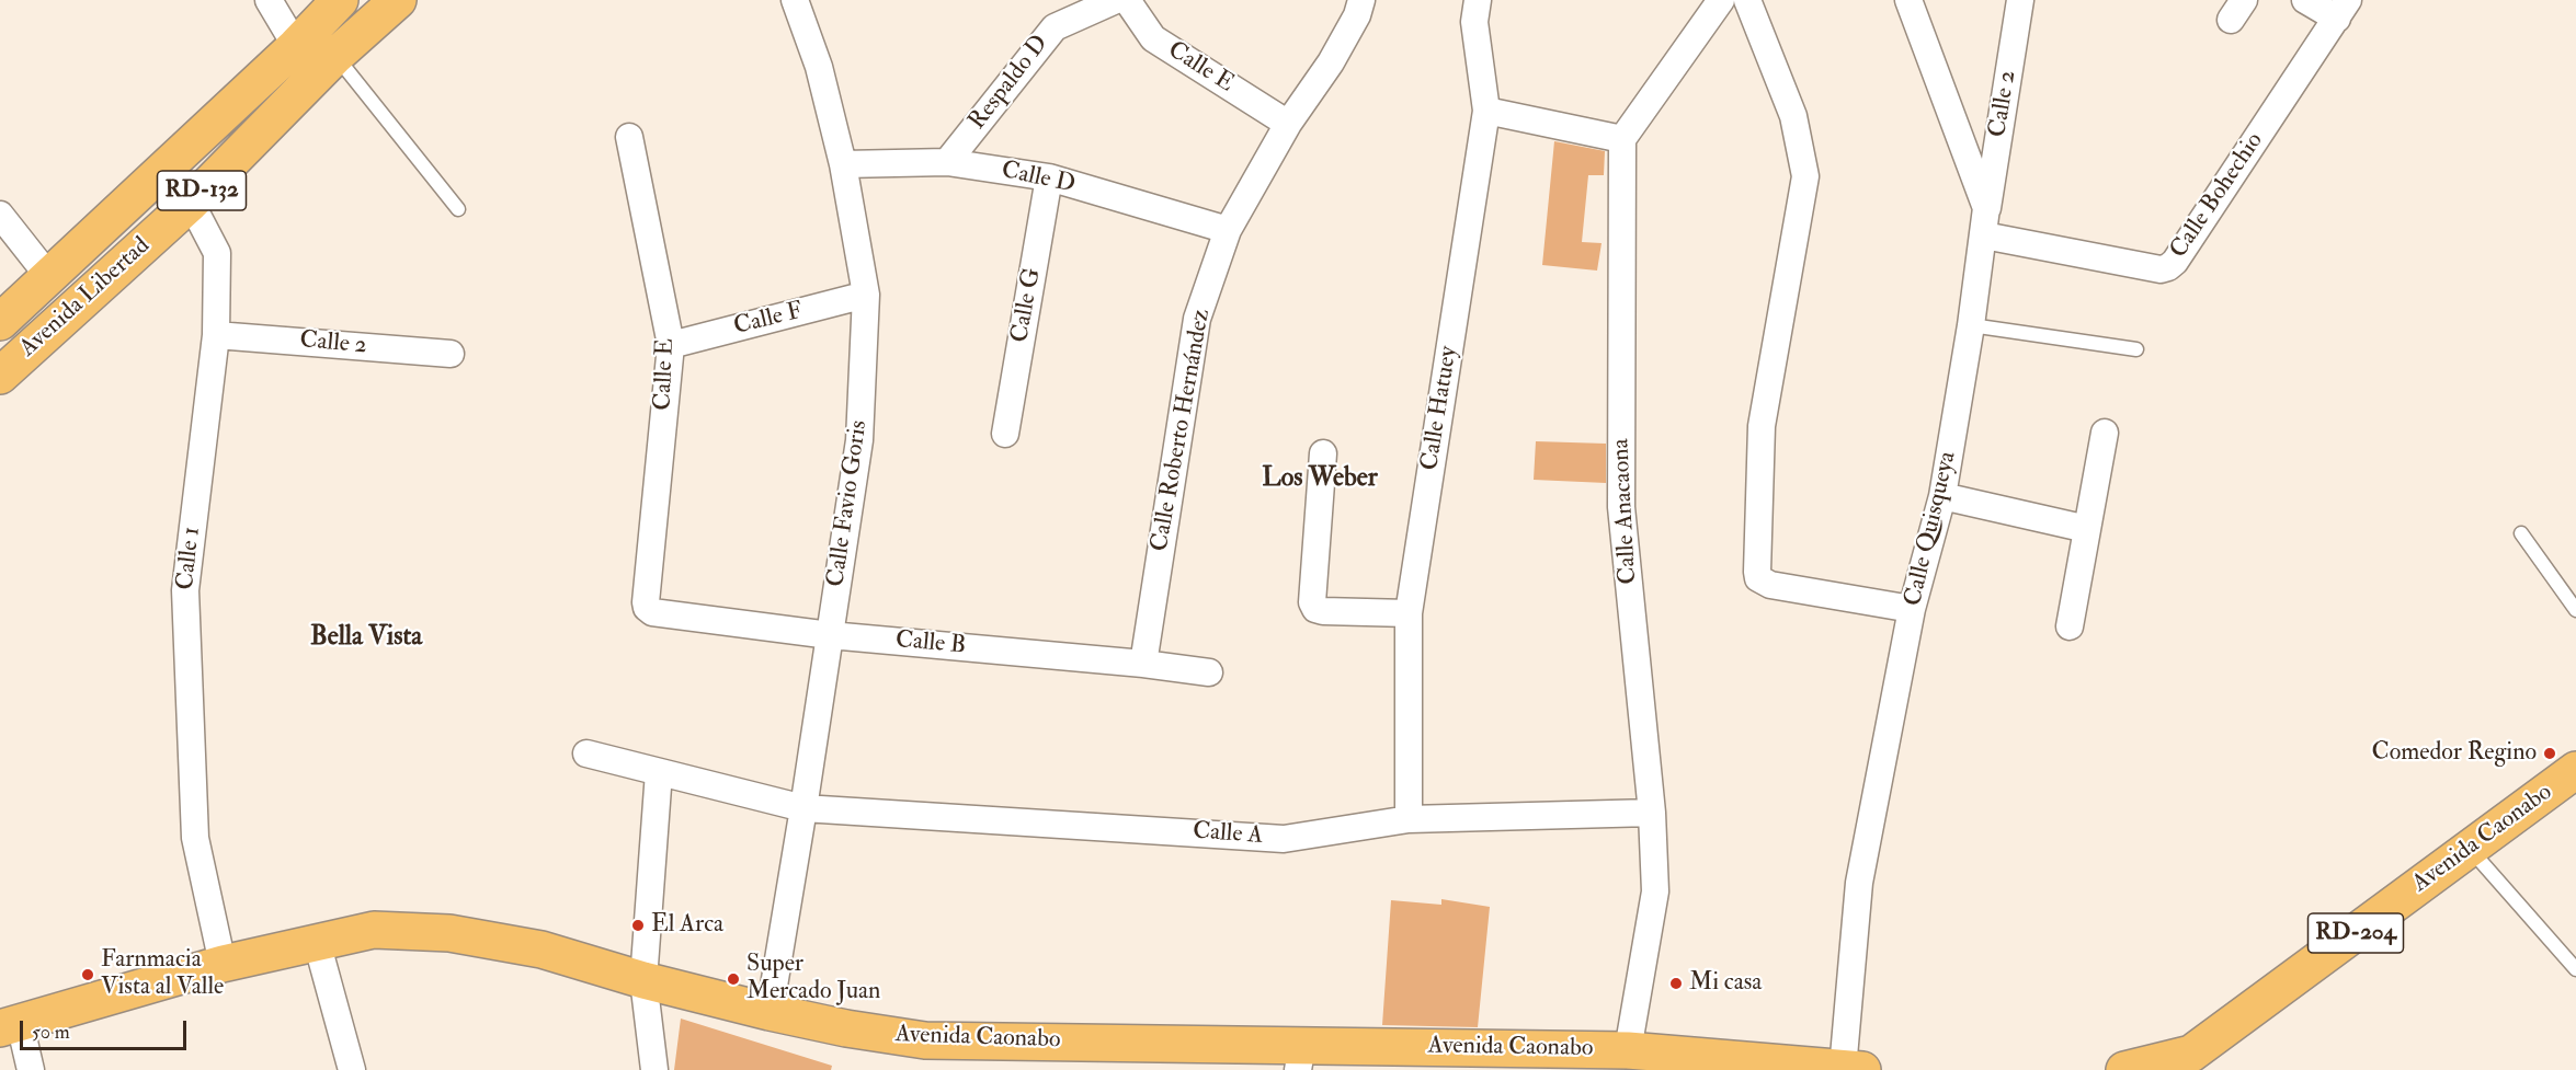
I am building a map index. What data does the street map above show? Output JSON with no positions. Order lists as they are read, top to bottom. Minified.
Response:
{"streets":{"main road":["RD-132","Avenida Libertad","Avenida Caonabo","RD-204"],"street":["Calle E","Respaldo D","Calle 2","Calle D","Calle Bohechio","Calle G","Calle F","Calle Hatuey","Calle Roberto Hernández","Calle Favio Goris","Calle Anacaona","Calle Quisqueya","Calle 1","Calle B","Calle A"]},"crossings":[["Calle E","Calle F"],["Calle E","Calle Roberto Hernández"],["Calle E","Calle B"],["Respaldo D","Calle D"],["Calle 2","Calle Quisqueya"],["Calle 2","Calle 1"],["Calle D","Calle G"],["Calle D","Calle Roberto Hernández"],["Calle D","Calle Favio Goris"],["Calle Bohechio","Calle Quisqueya"],["Avenida Libertad","Calle 1"],["Calle F","Calle Favio Goris"],["Calle Hatuey","Calle A"],["Calle Roberto Hernández","Calle B"],["Calle Favio Goris","Calle B"],["Calle Favio Goris","Calle A"],["Calle Favio Goris","Avenida Caonabo"],["Calle Anacaona","Calle A"],["Calle Anacaona","Avenida Caonabo"],["Calle Quisqueya","Avenida Caonabo"],["Calle 1","Avenida Caonabo"]],"districts":["Los Weber","Bella Vista"],"places":["Comedor Regino","El Arca","Farnmacia Vista al Valle","Super Mercado Juan","Mi casa"],"scale_bar":"50 m"}
